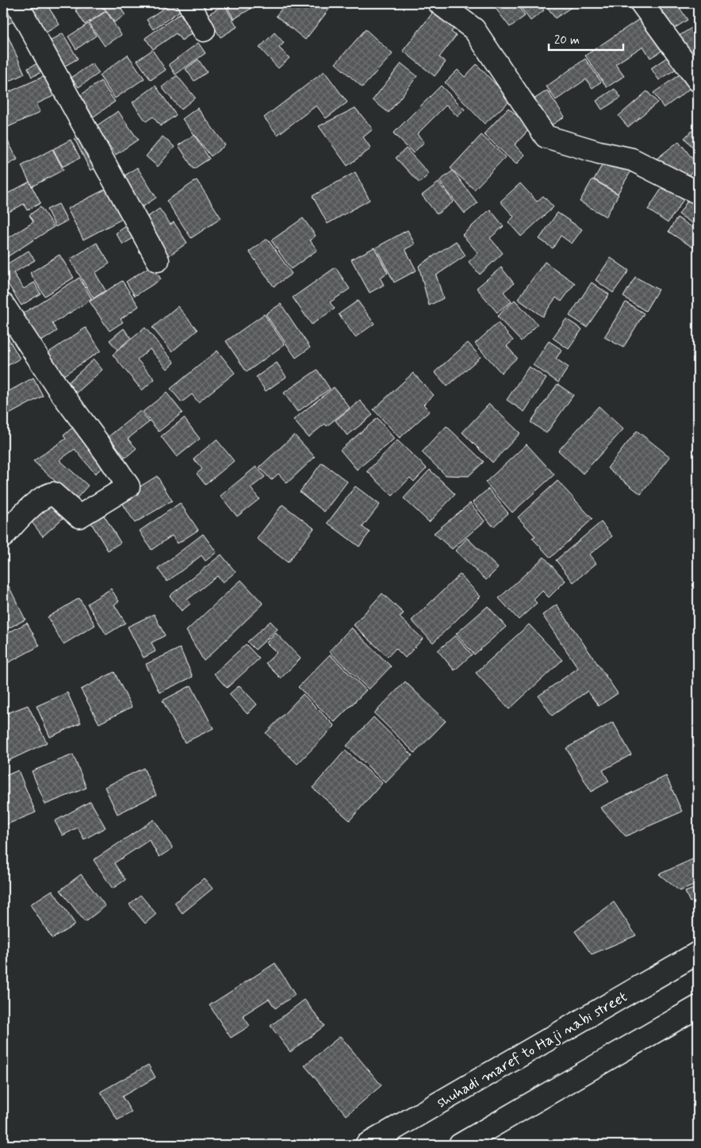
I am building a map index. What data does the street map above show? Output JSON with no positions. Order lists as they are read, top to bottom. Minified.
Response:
{"streets":{"street":["shuhadi maref to Haji nabi street"]},"scale_bar":"20 m"}
